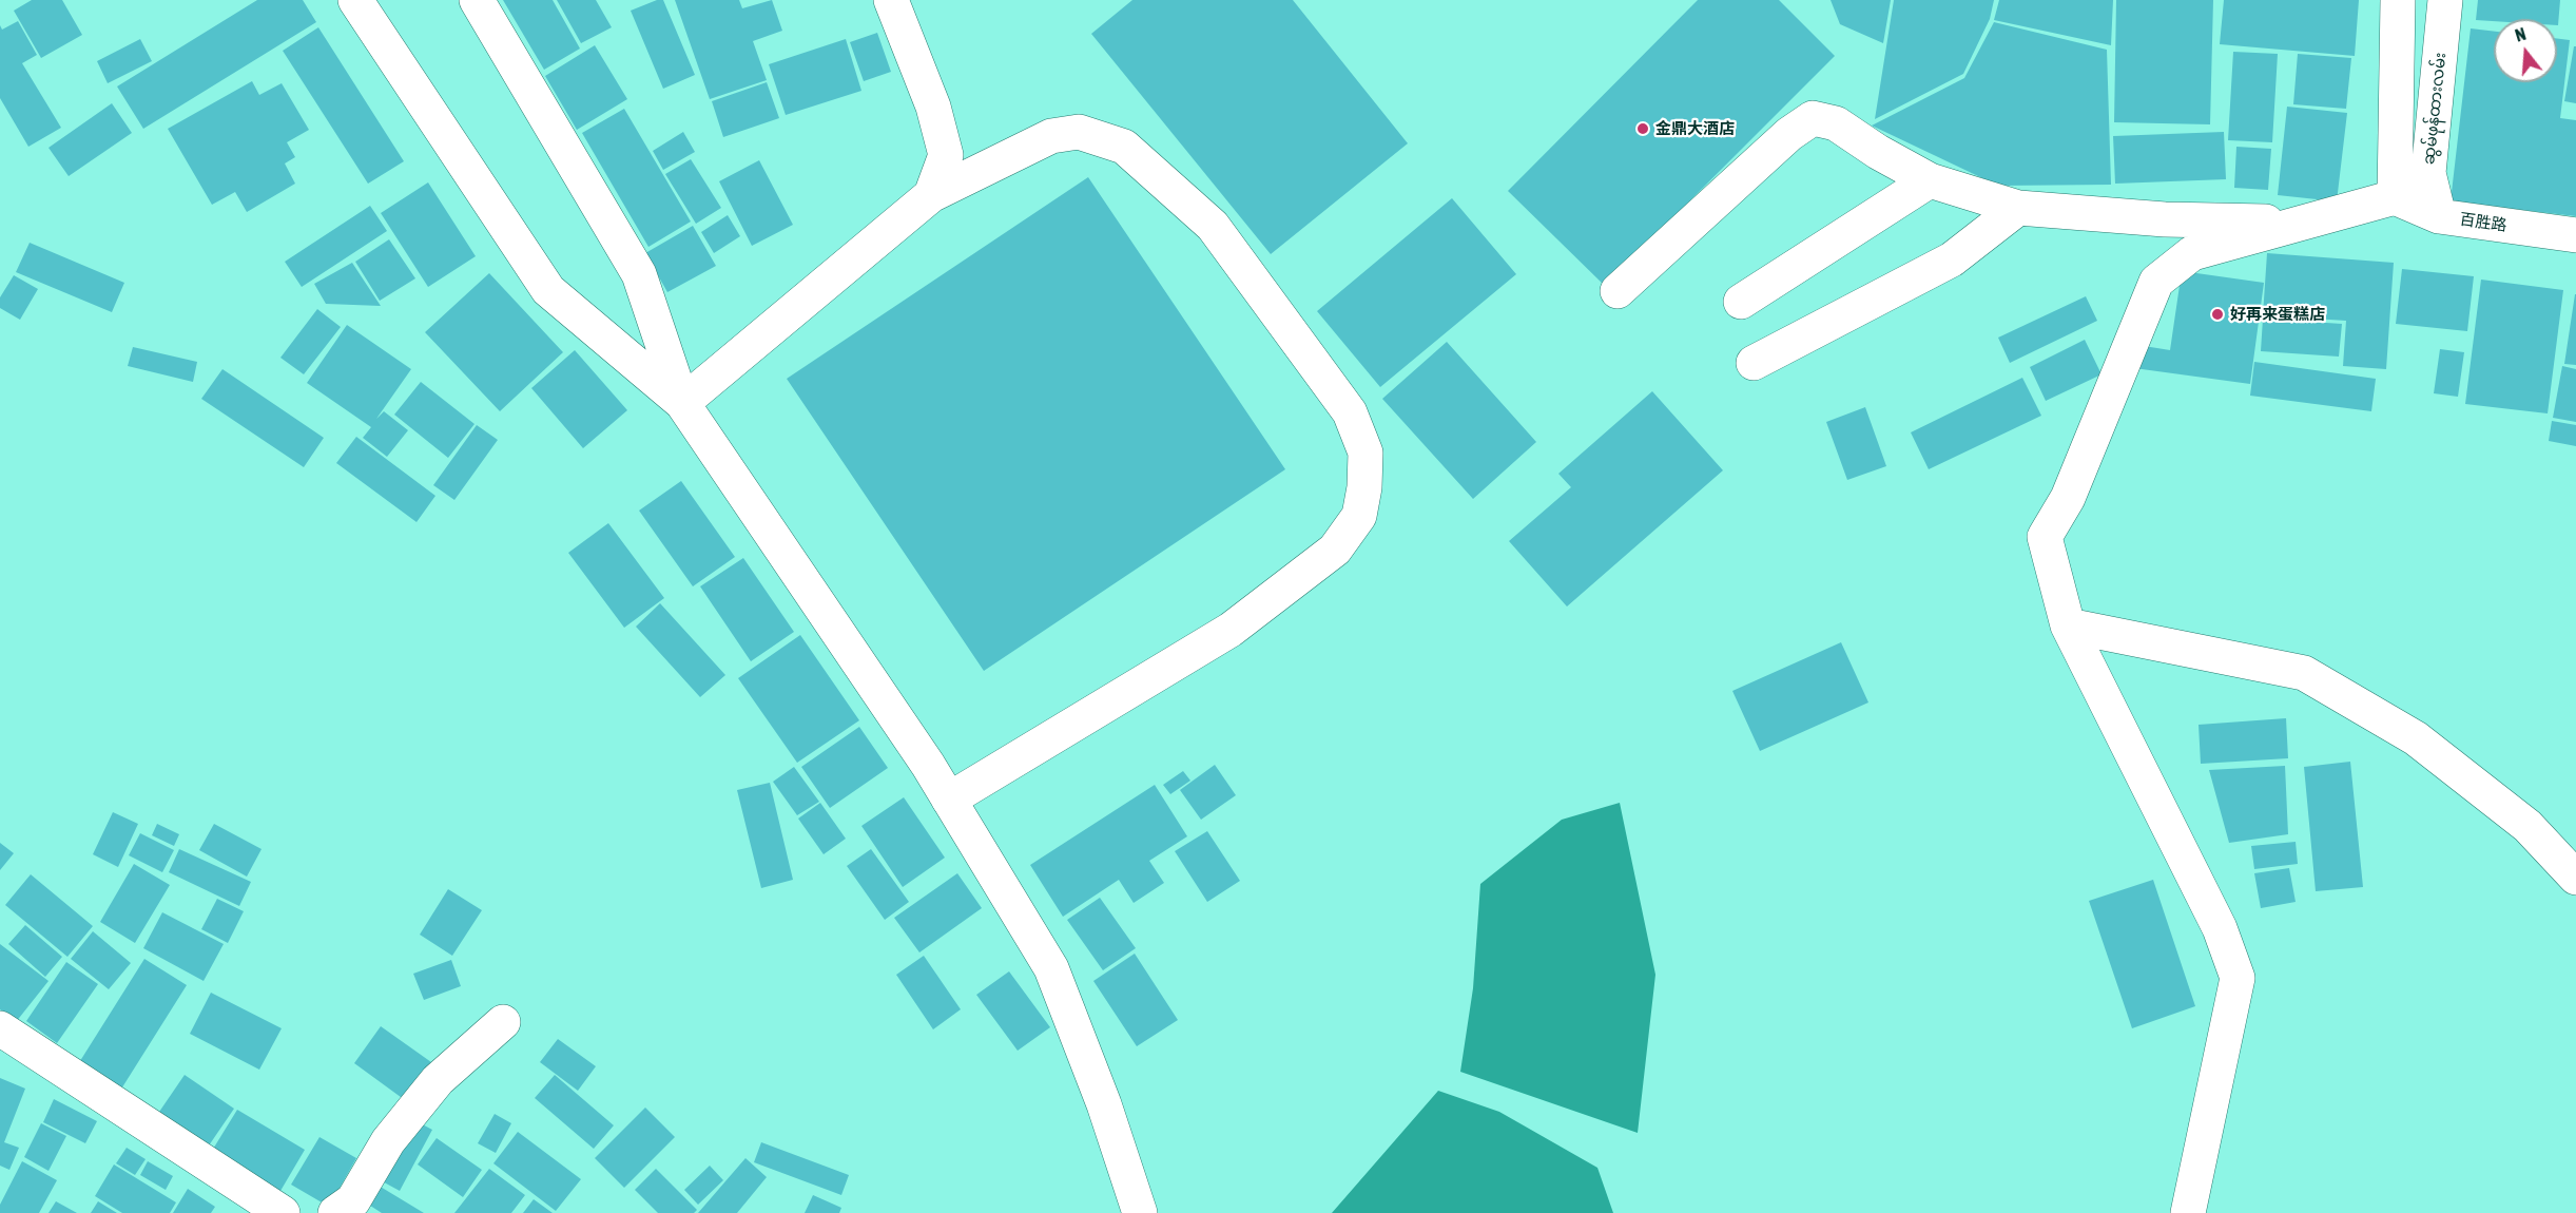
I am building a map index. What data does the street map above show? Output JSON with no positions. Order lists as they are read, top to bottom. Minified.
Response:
{"streets":{"main road":["ဆွမ်ဖုန်ထားလမ်း","百胜路"]},"crossings":[["ဆွမ်ဖုန်ထားလမ်း","百胜路"]],"places":["金鼎大酒店","好再来蛋糕店"],"north":"top"}
